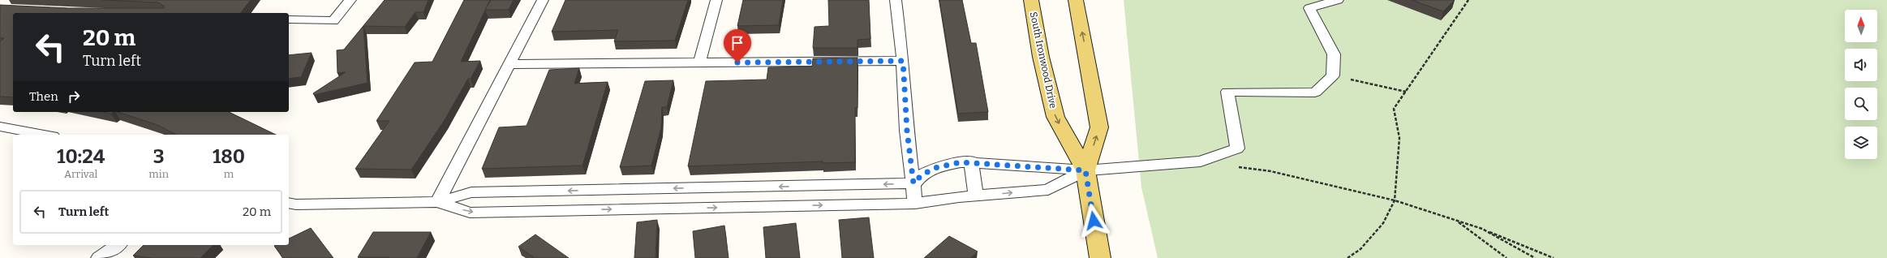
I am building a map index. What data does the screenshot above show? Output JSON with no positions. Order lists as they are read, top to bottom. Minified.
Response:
{"streets":{"main road":["South Ironwood Drive"]},"north":"top","page":{"turn":["20 m","Turn left"],"then":"Then","eta":["10:24","Arrival","3","min","180","m"],"list":[{"name":"Turn left","value":"20 m"}]}}
